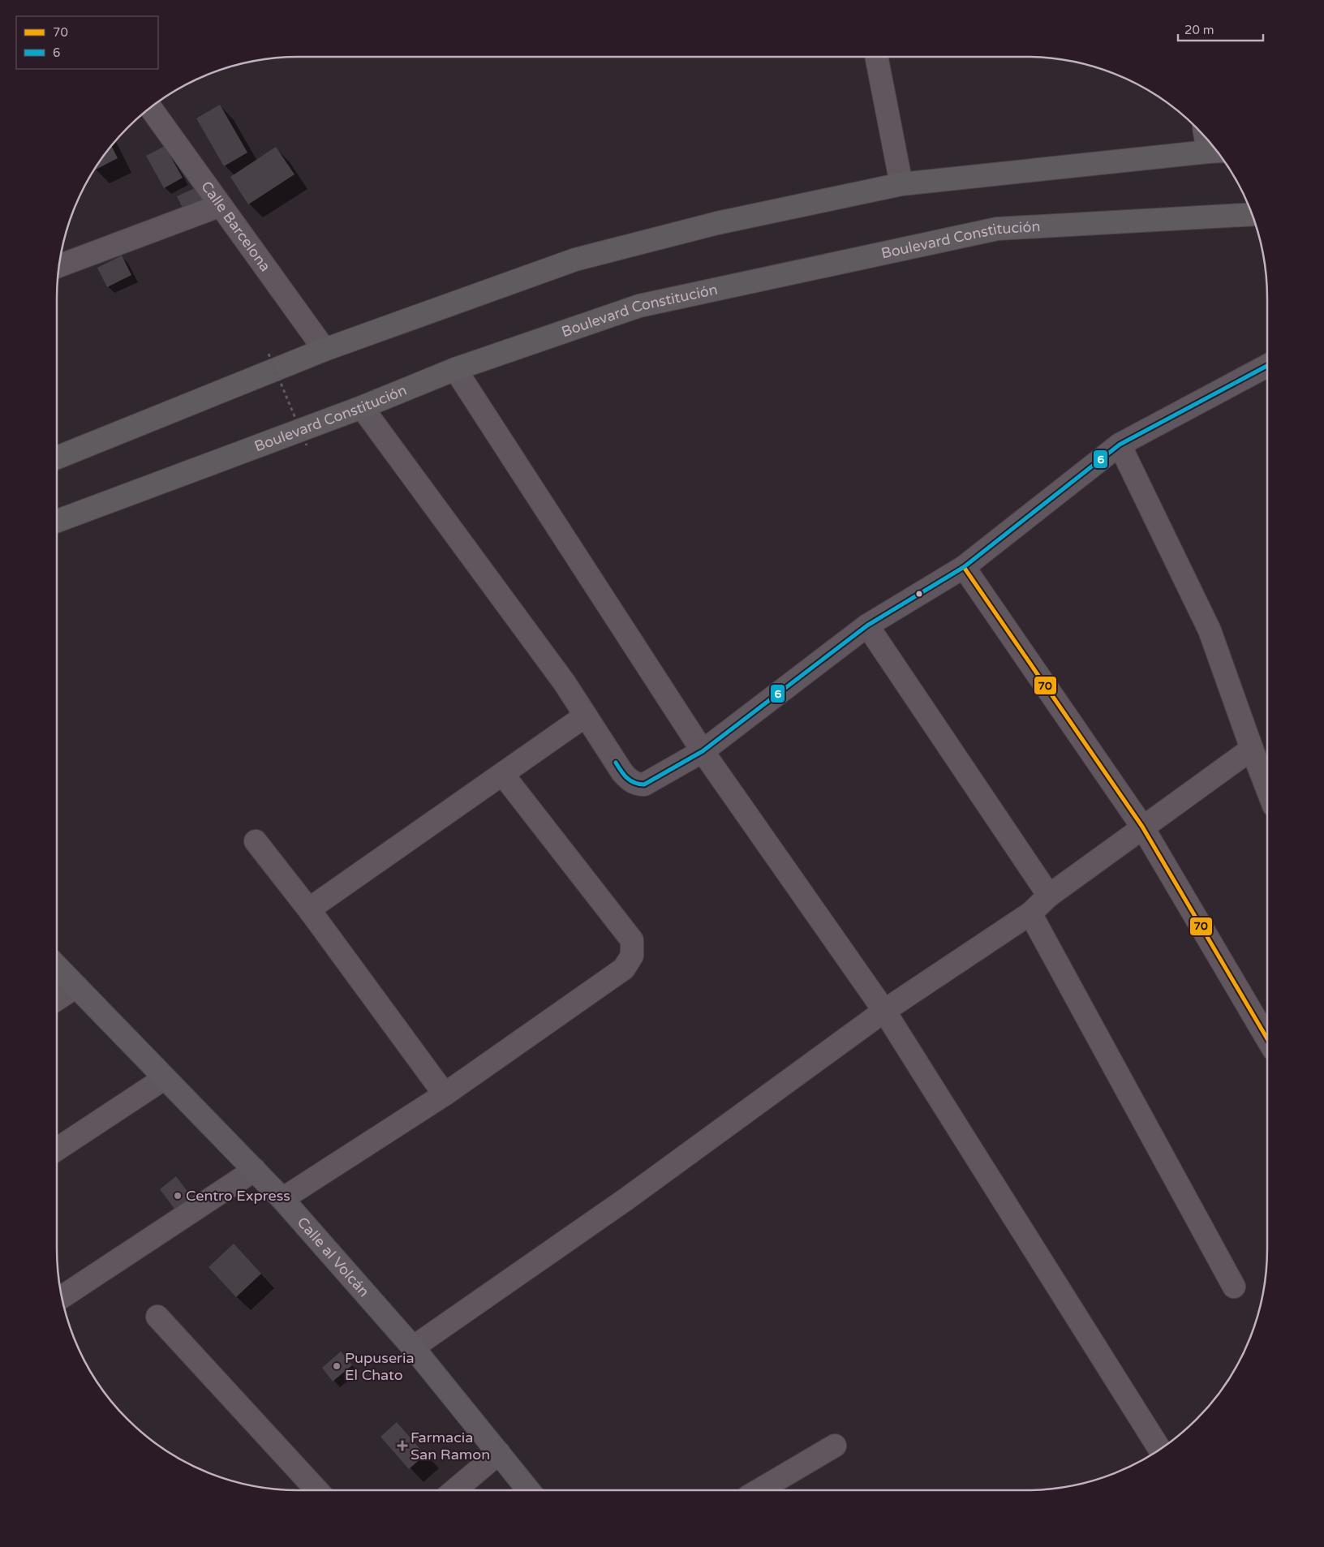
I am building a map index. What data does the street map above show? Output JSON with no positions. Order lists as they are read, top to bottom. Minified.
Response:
{"streets":{"highway":["Boulevard Constitución"],"main road":["Calle al Volcán"],"street":["Calle Barcelona"]},"places":{"other":["Centro Express","Pupuseria El Chato"],"health":["Farmacia San Ramon"]},"lines":["transit line 6","transit line 70"],"legend":["70","6"],"scale_bar":"20 m"}
